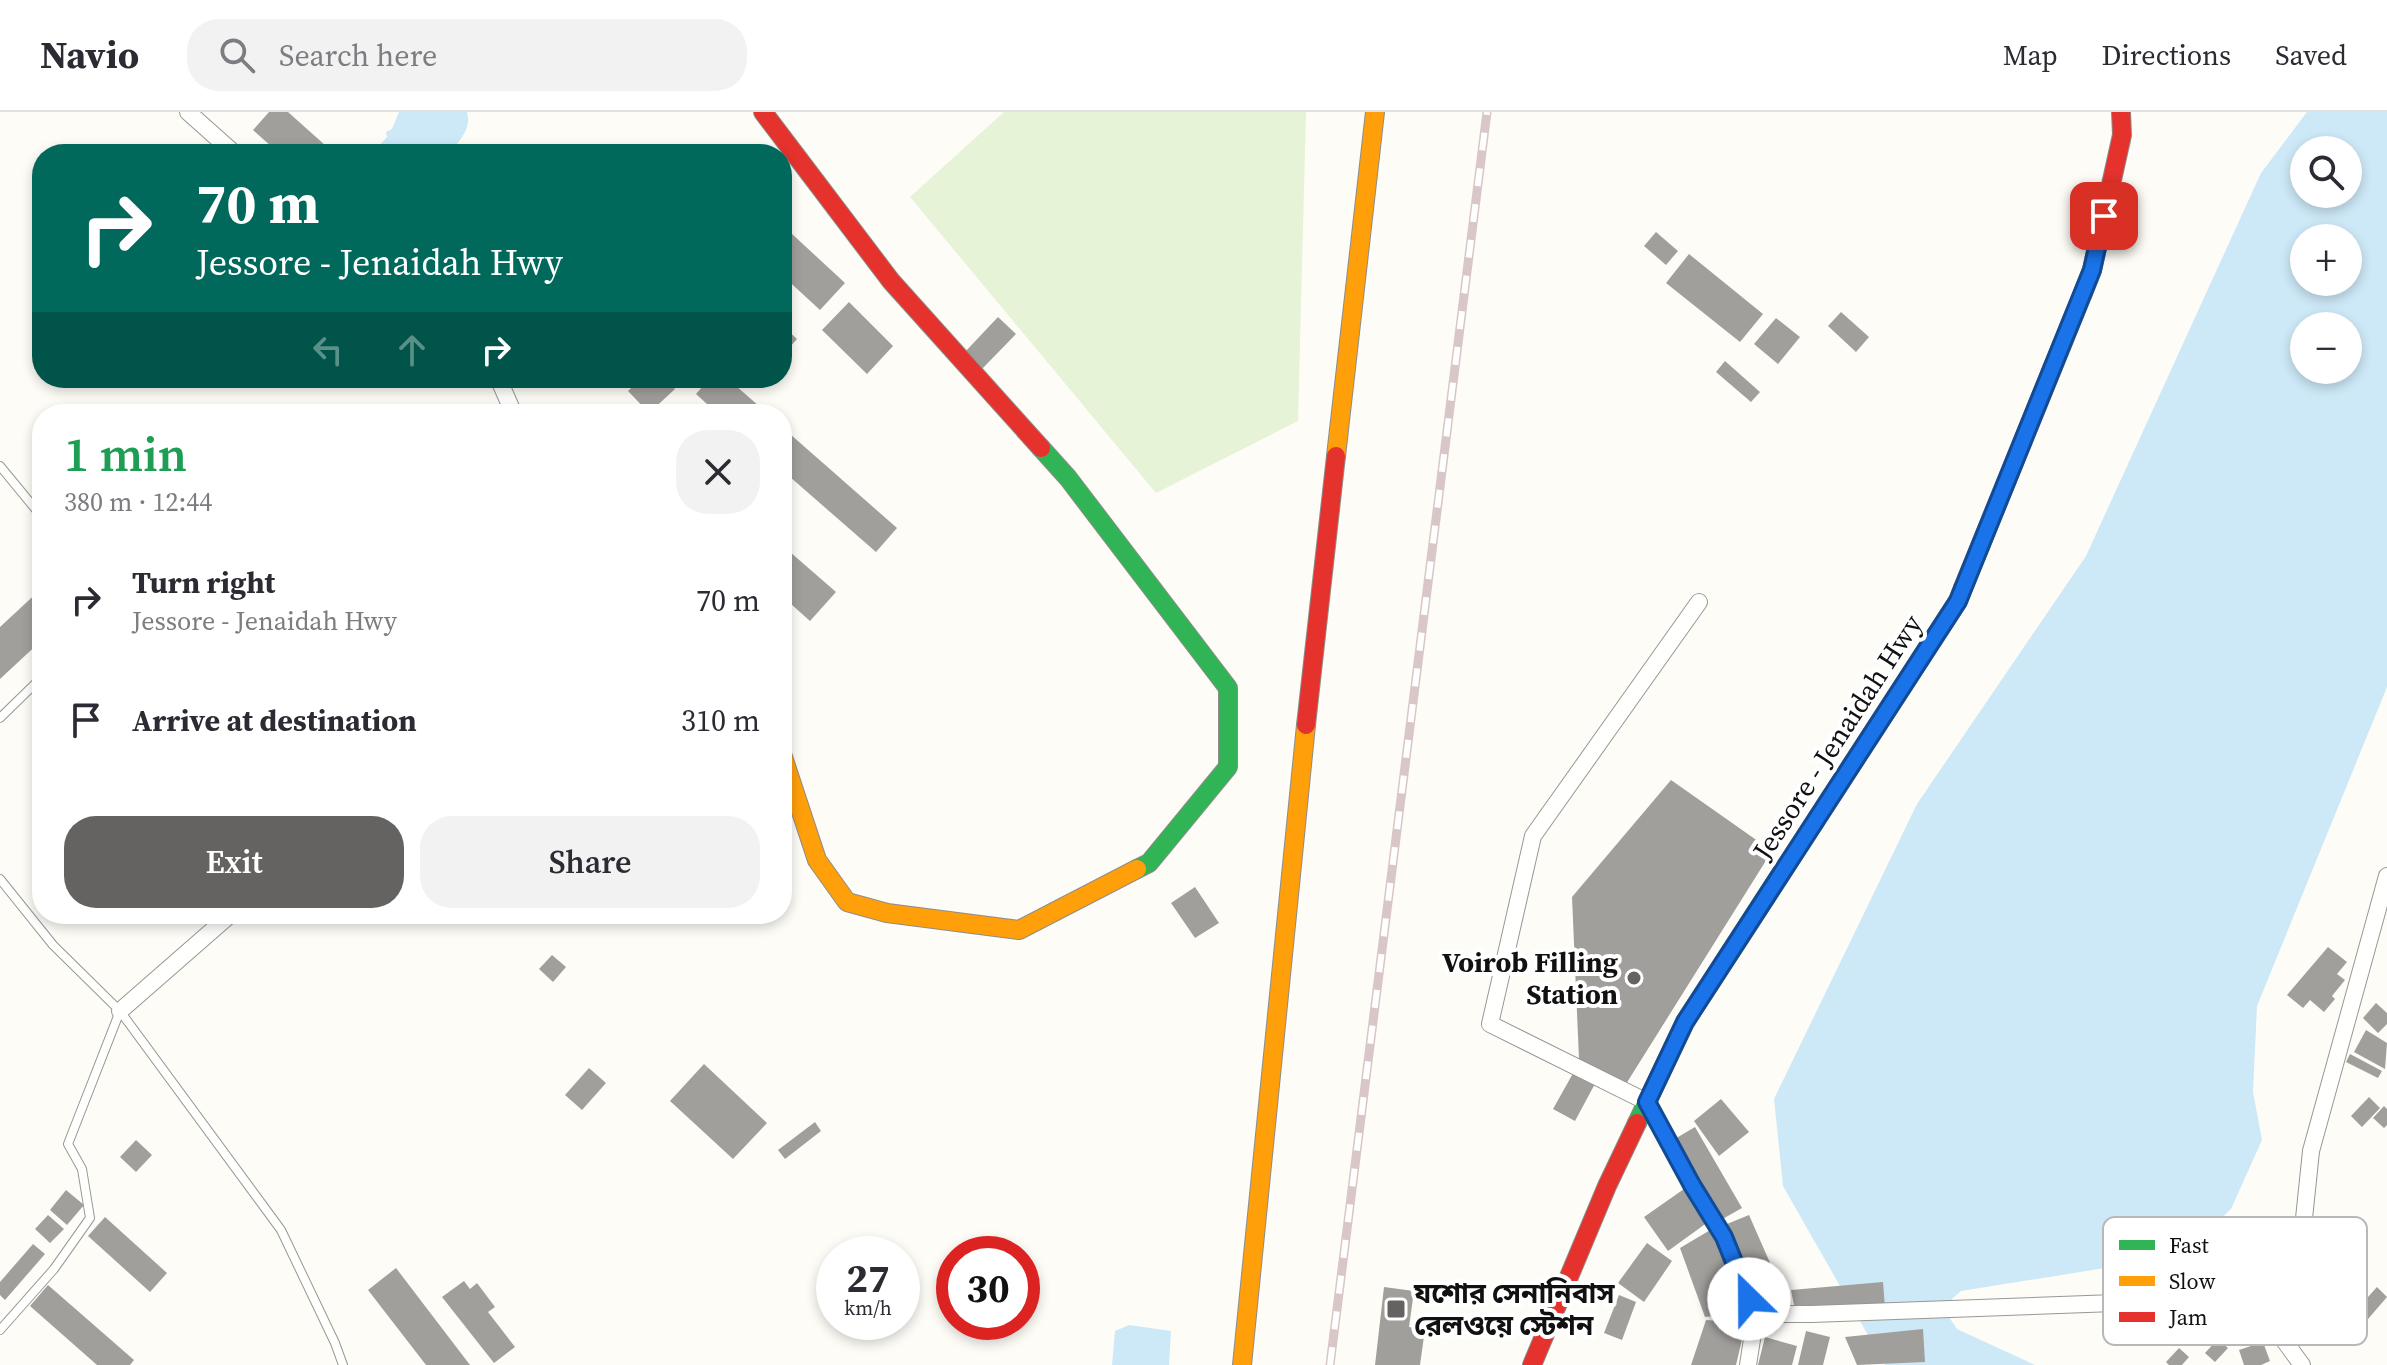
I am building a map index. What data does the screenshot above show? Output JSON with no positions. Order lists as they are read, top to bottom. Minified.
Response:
{"streets":{"main road":["Jessore - Jenaidah Hwy"]},"places":{"other":["Voirob Filling Station"],"transit":["যশোর সেনানিবাস রেলওয়ে স্টেশন"]},"legend":["Fast","Slow","Jam"],"page":{"header":"Navio","search":"Search here","nav":["Map","Directions","Saved"],"map_buttons":["+","−"],"turn":["70 m","Jessore - Jenaidah Hwy"],"heading":["1 min","380 m · 12:44"],"list":[{"name":"Turn right","note":"Jessore - Jenaidah Hwy","value":"70 m"},{"name":"Arrive at destination","value":"310 m"}],"buttons":["Exit","Share"],"speed":"27 km/h","limit":"30"}}
